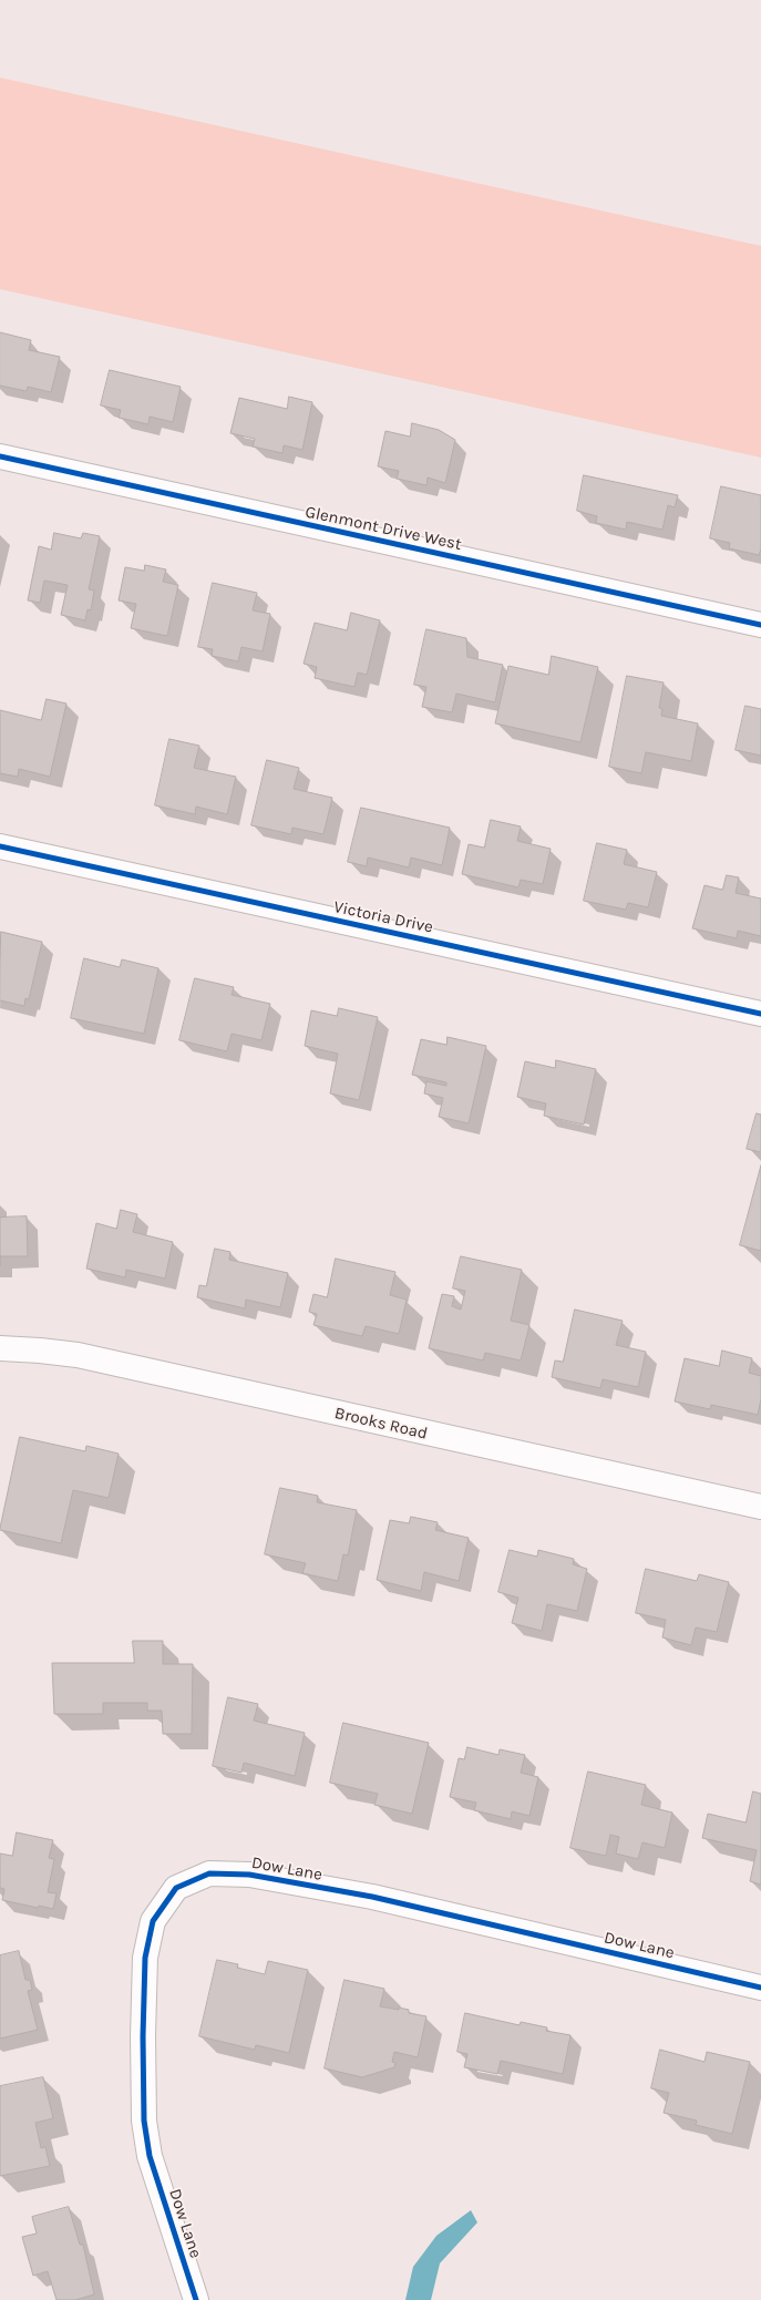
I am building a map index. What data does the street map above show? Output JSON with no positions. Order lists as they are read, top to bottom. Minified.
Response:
{"streets":{"street":["Glenmont Drive West","Victoria Drive","Brooks Road","Dow Lane"]}}
